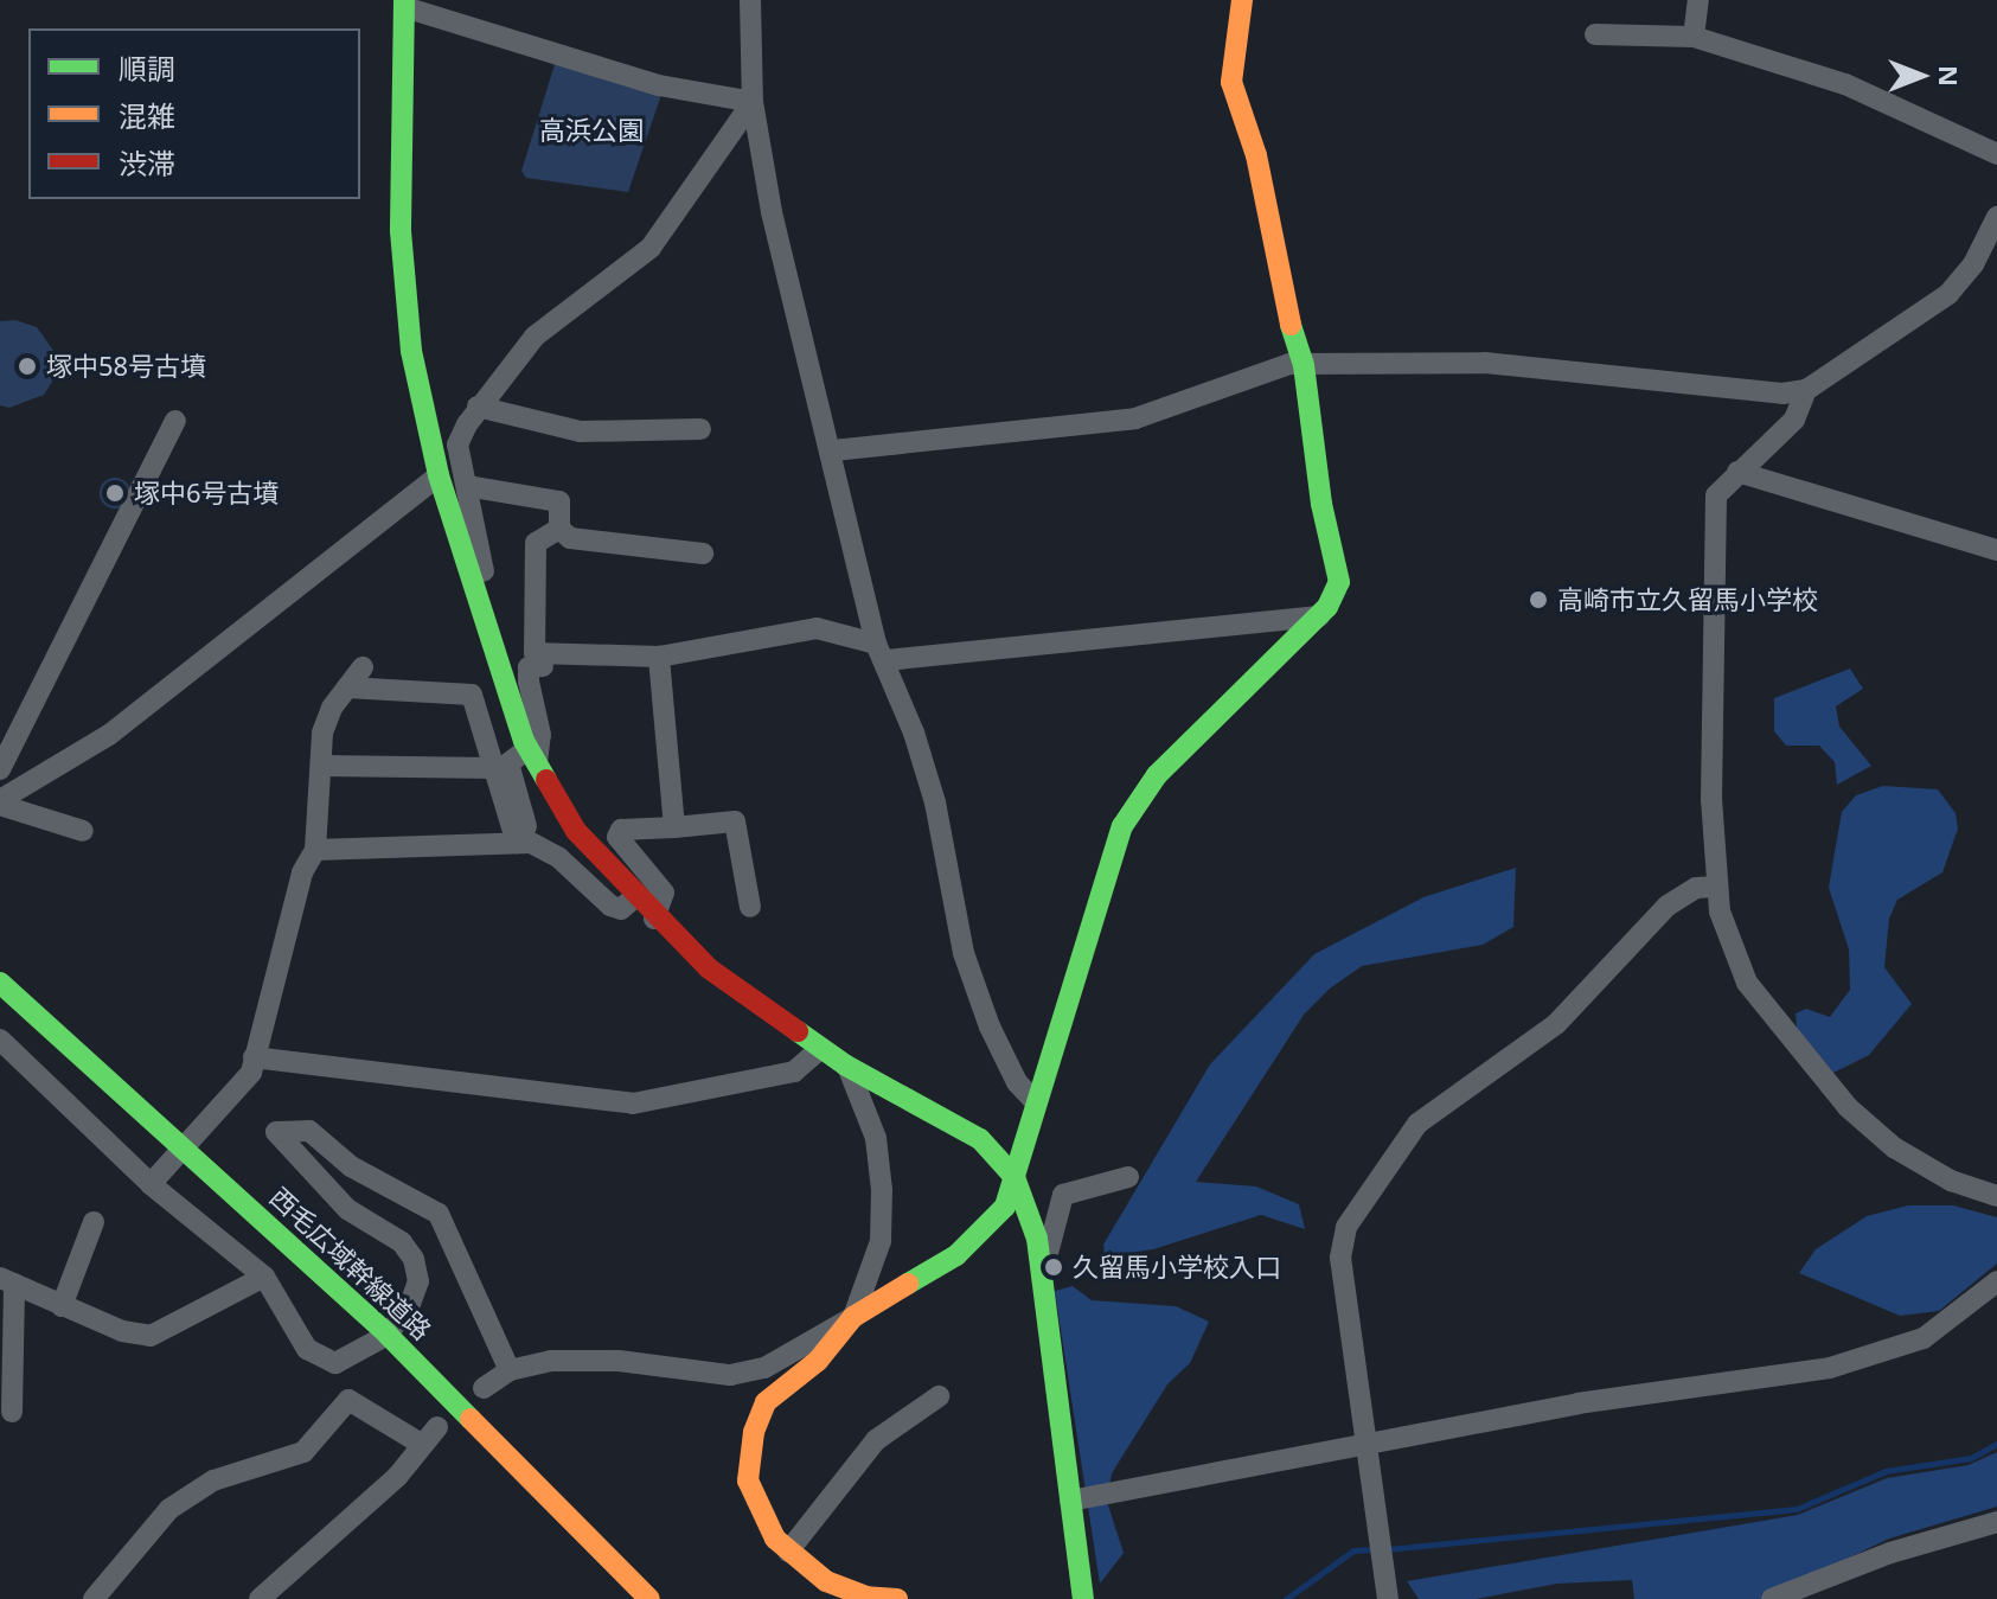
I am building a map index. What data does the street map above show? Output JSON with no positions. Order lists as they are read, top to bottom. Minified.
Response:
{"streets":{"main road":["西毛広域幹線道路"]},"parks":["高浜公園"],"places":["塚中58号古墳","塚中6号古墳","高崎市立久留馬小学校","久留馬小学校入口"],"legend":["順調","混雑","渋滞"],"north":"right"}
